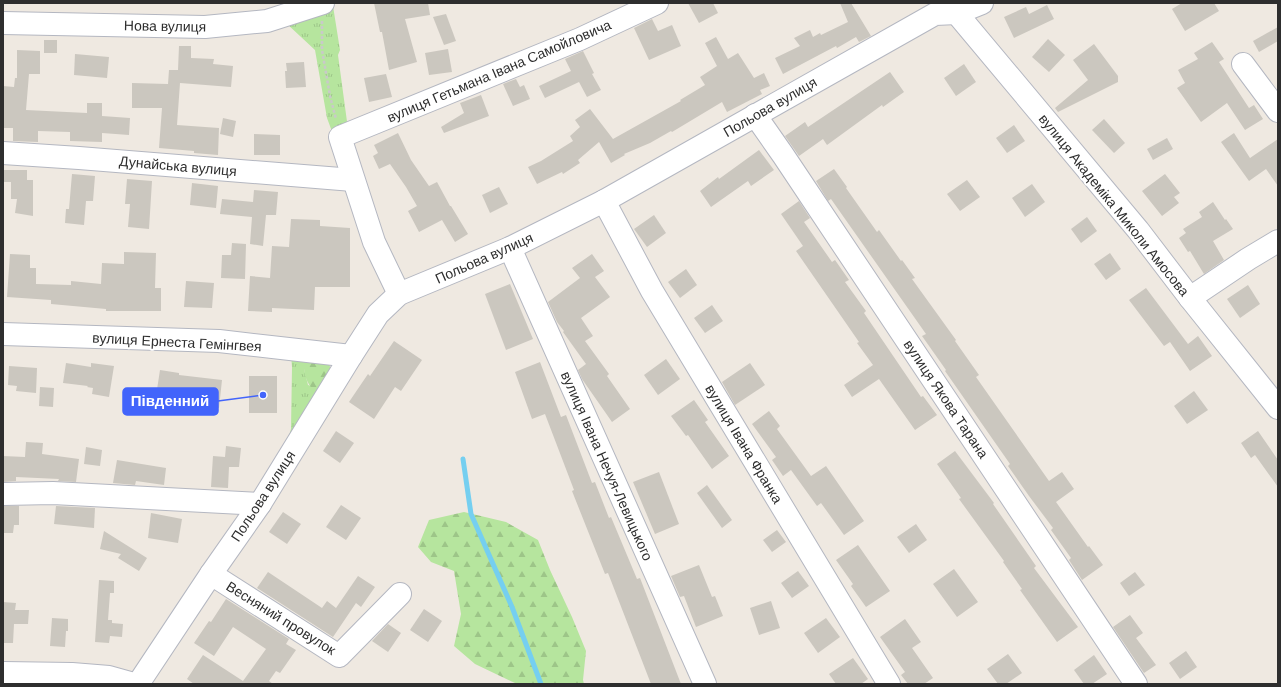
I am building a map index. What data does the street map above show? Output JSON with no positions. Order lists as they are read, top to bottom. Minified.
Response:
{"streets":{"street":["Нова вулиця","вулиця Гетьмана Івана Самойловича","Польова вулиця","Дунайська вулиця","вулиця Академіка Миколи Амосова","вулиця Ернеста Гемінгвея","вулиця Якова Тарана","вулиця Івана Франка","вулиця Івана Нечуя-Левицького","Весняний провулок"]},"crossings":[["Польова вулиця","вулиця Академіка Миколи Амосова"],["Польова вулиця","вулиця Ернеста Гемінгвея"],["Польова вулиця","вулиця Якова Тарана"],["Польова вулиця","вулиця Івана Франка"],["Польова вулиця","вулиця Івана Нечуя-Левицького"],["Польова вулиця","Весняний провулок"]],"places":["Південний"]}
